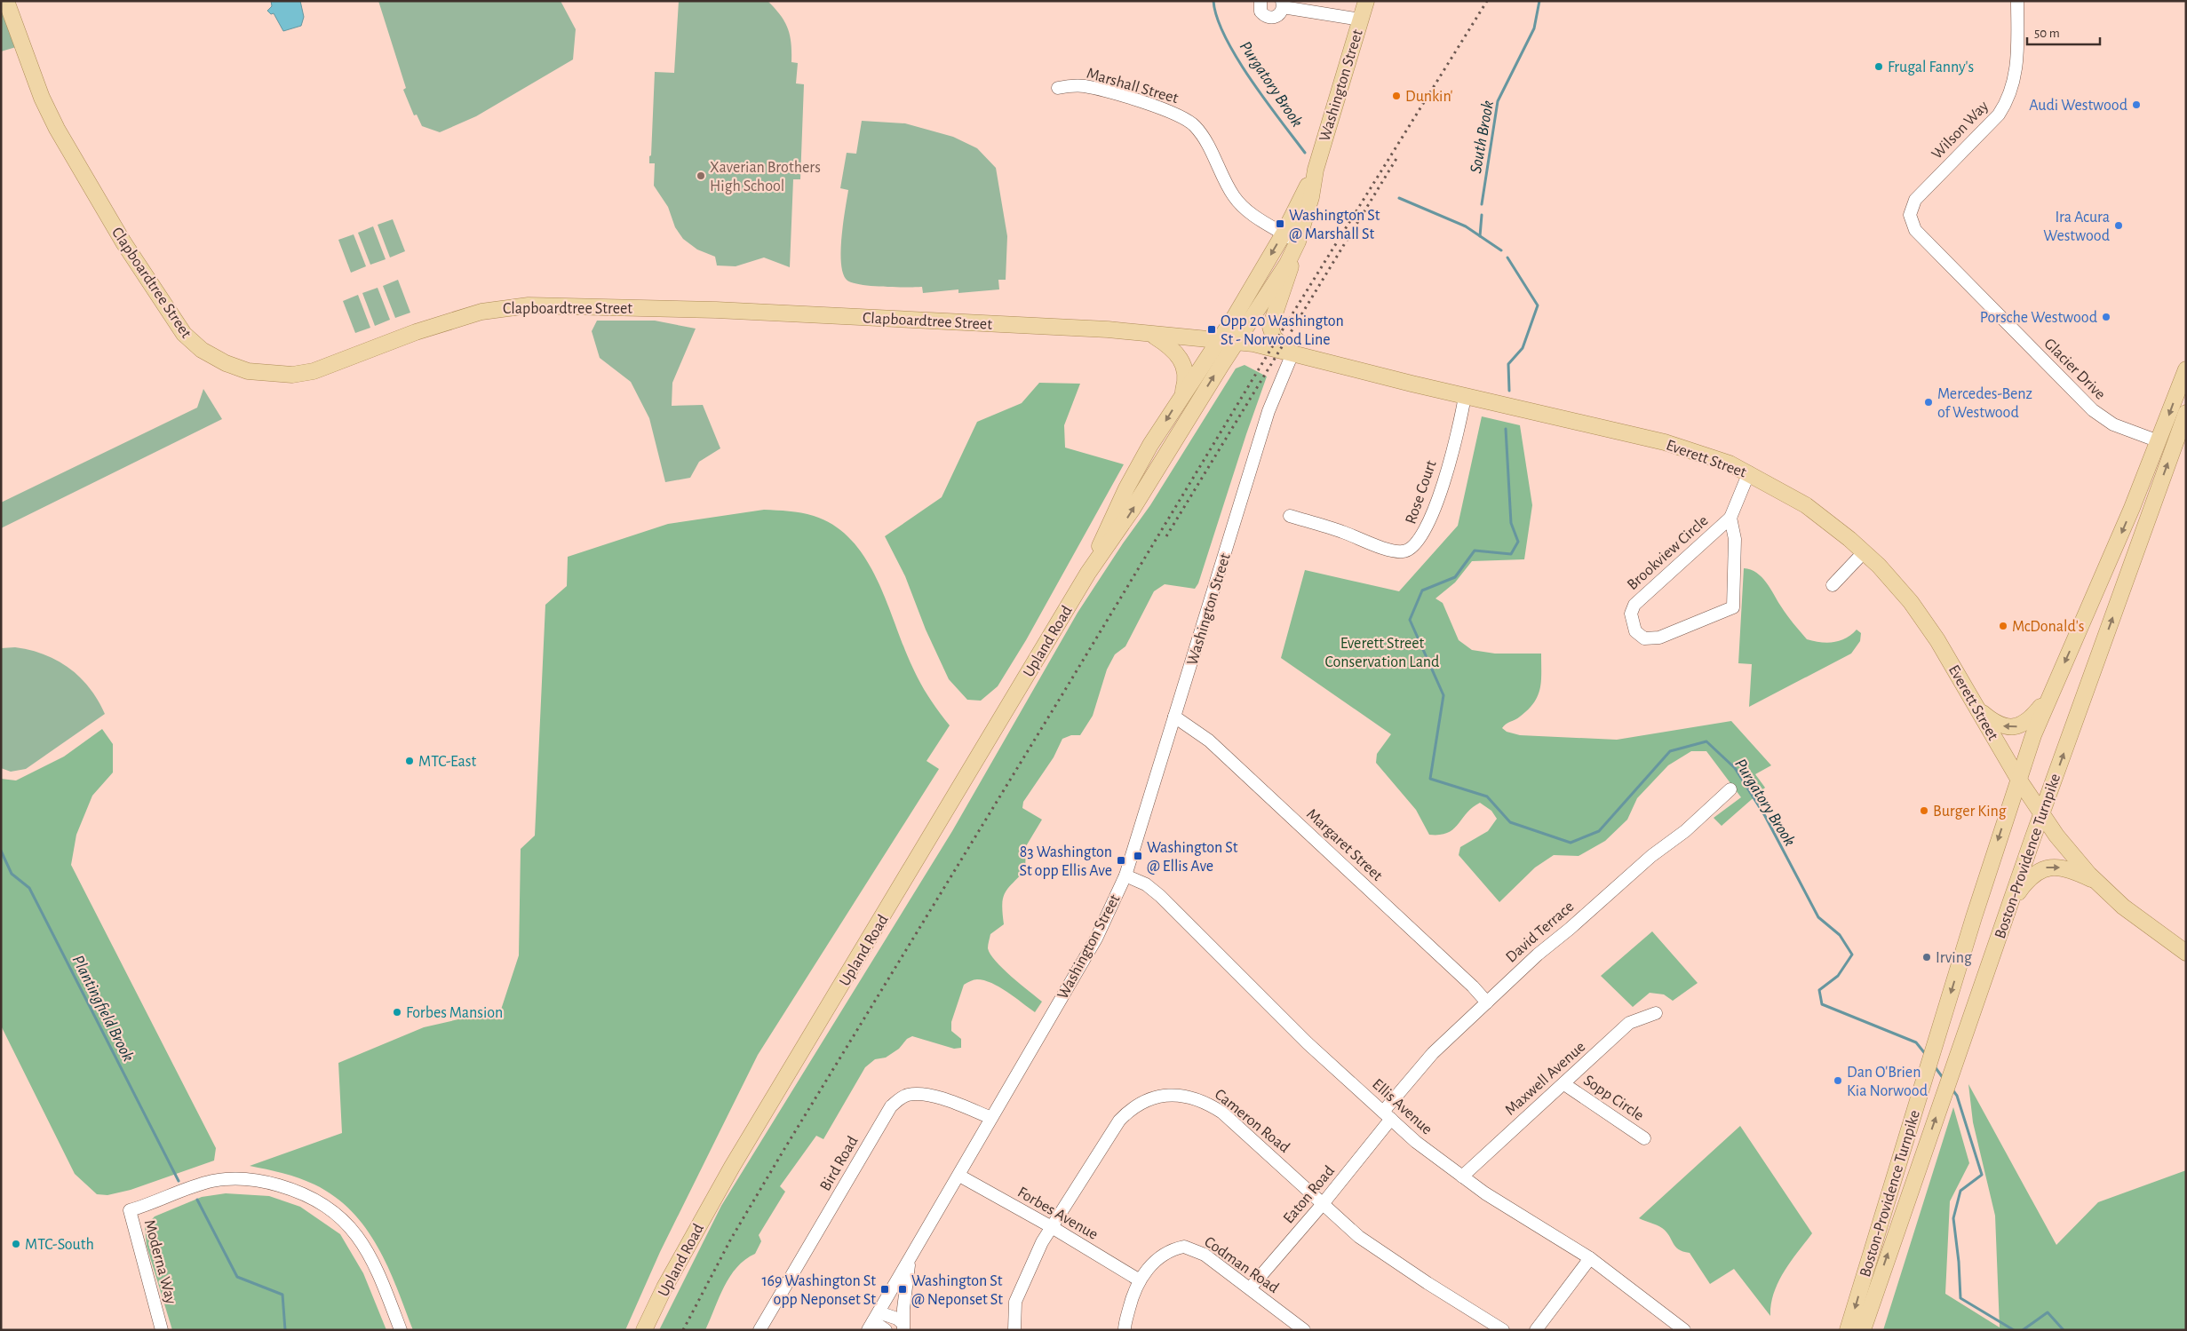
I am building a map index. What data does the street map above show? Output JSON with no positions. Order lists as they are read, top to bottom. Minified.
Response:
{"streets":{"main road":["Washington Street","Clapboardtree Street","Everett Street","Upland Road","Boston-Providence Turnpike"],"street":["Marshall Street","Wilson Way","Glacier Drive","Rose Court","Brookview Circle","Margaret Street","David Terrace","Maxwell Avenue","Sopp Circle","Ellis Avenue","Cameron Road","Bird Road","Eaton Road","Forbes Avenue","Moderna Way","Codman Road"]},"crossings":[["Marshall Street","Washington Street"],["Washington Street","Clapboardtree Street"],["Washington Street","Everett Street"],["Washington Street","Upland Road"],["Washington Street","Margaret Street"],["Washington Street","Ellis Avenue"],["Washington Street","Bird Road"],["Washington Street","Forbes Avenue"],["Wilson Way","Glacier Drive"],["Clapboardtree Street","Everett Street"],["Clapboardtree Street","Upland Road"],["Glacier Drive","Boston-Providence Turnpike"],["Everett Street","Rose Court"],["Everett Street","Brookview Circle"],["Everett Street","Upland Road"],["Everett Street","Boston-Providence Turnpike"],["Margaret Street","David Terrace"],["David Terrace","Ellis Avenue"],["David Terrace","Eaton Road"],["Maxwell Avenue","Sopp Circle"],["Maxwell Avenue","Ellis Avenue"],["Ellis Avenue","Eaton Road"],["Cameron Road","Eaton Road"],["Cameron Road","Forbes Avenue"],["Eaton Road","Codman Road"],["Forbes Avenue","Codman Road"]],"water":["Purgatory Brook","South Brook","Plantingfield Brook"],"parks":["Everett Street Conservation Land"],"places":{"other":["Frugal Fanny's","Dunkin'","Audi Westwood","Xaverian Brothers High School","Ira Acura Westwood","Porsche Westwood","Mercedes-Benz of Westwood","McDonald's","MTC-East","Burger King","Irving","Forbes Mansion","Dan O'Brien Kia Norwood","MTC-South"],"transit":["Washington St @ Marshall St","Opp 20 Washington St - Norwood Line","Washington St @ Ellis Ave","83 Washington St opp Ellis Ave","169 Washington St opp Neponset St","Washington St @ Neponset St"]},"scale_bar":"50 m"}
